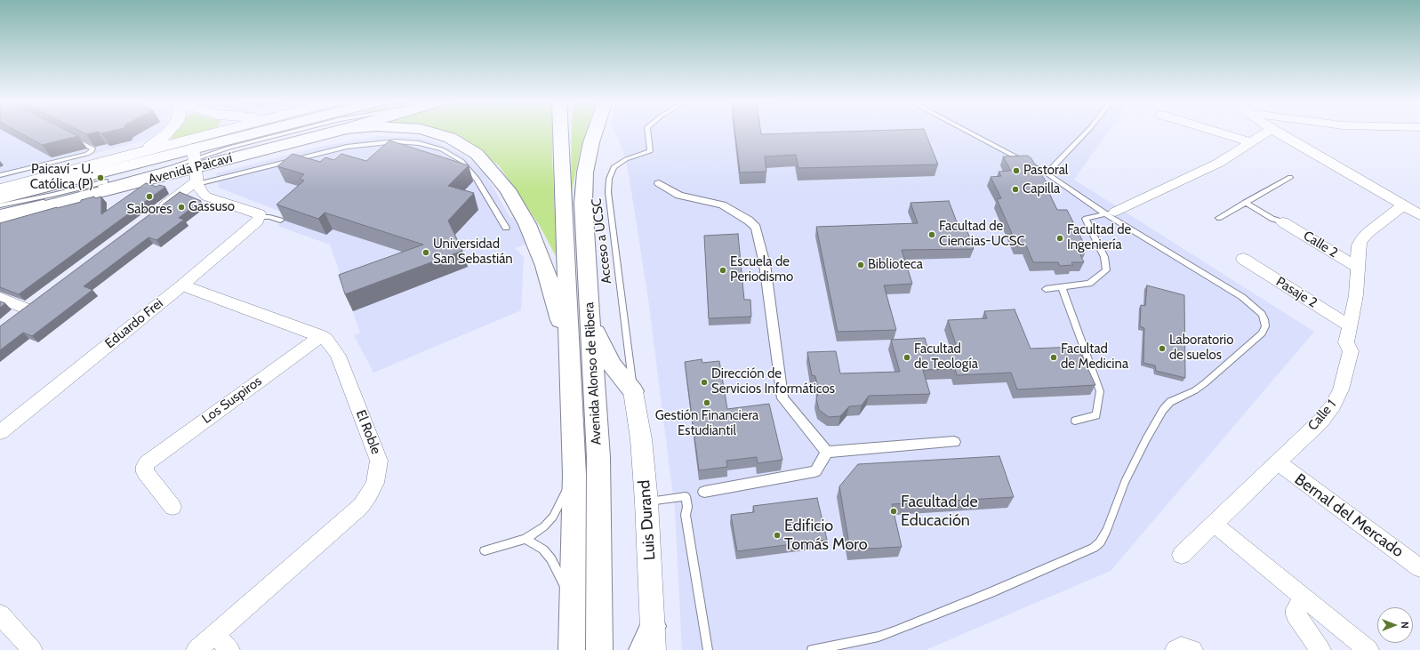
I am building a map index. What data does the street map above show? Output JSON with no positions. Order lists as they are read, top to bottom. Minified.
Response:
{"streets":{"main road":["Avenida Paicaví","Avenida Alonso de Ribera"],"street":["Calle 2","Pasaje 2","Eduardo Frei","Los Suspiros","Calle 1","El Roble","Bernal del Mercado","Luis Durand"],"lane":["Acceso a UCSC"]},"crossings":[["Acceso a UCSC","Luis Durand"],["Calle 2","Calle 1"],["Pasaje 2","Calle 1"],["Eduardo Frei","El Roble"],["Los Suspiros","El Roble"],["Calle 1","Bernal del Mercado"]],"places":["Pastoral","Paicaví - U. Católica (P)","Capilla","Sabores","Gassuso","Facultad de Ciencias-UCSC","Facultad de Ingeniería","Universidad San Sebastián","Biblioteca","Escuela de Periodismo","Laboratorio de suelos","Facultad de Teología","Facultad de Medicina","Dirección de Servicios Informáticos","Gestión Financiera Estudiantil","Facultad de Educación","Edificio Tomás Moro"],"north":"right"}
